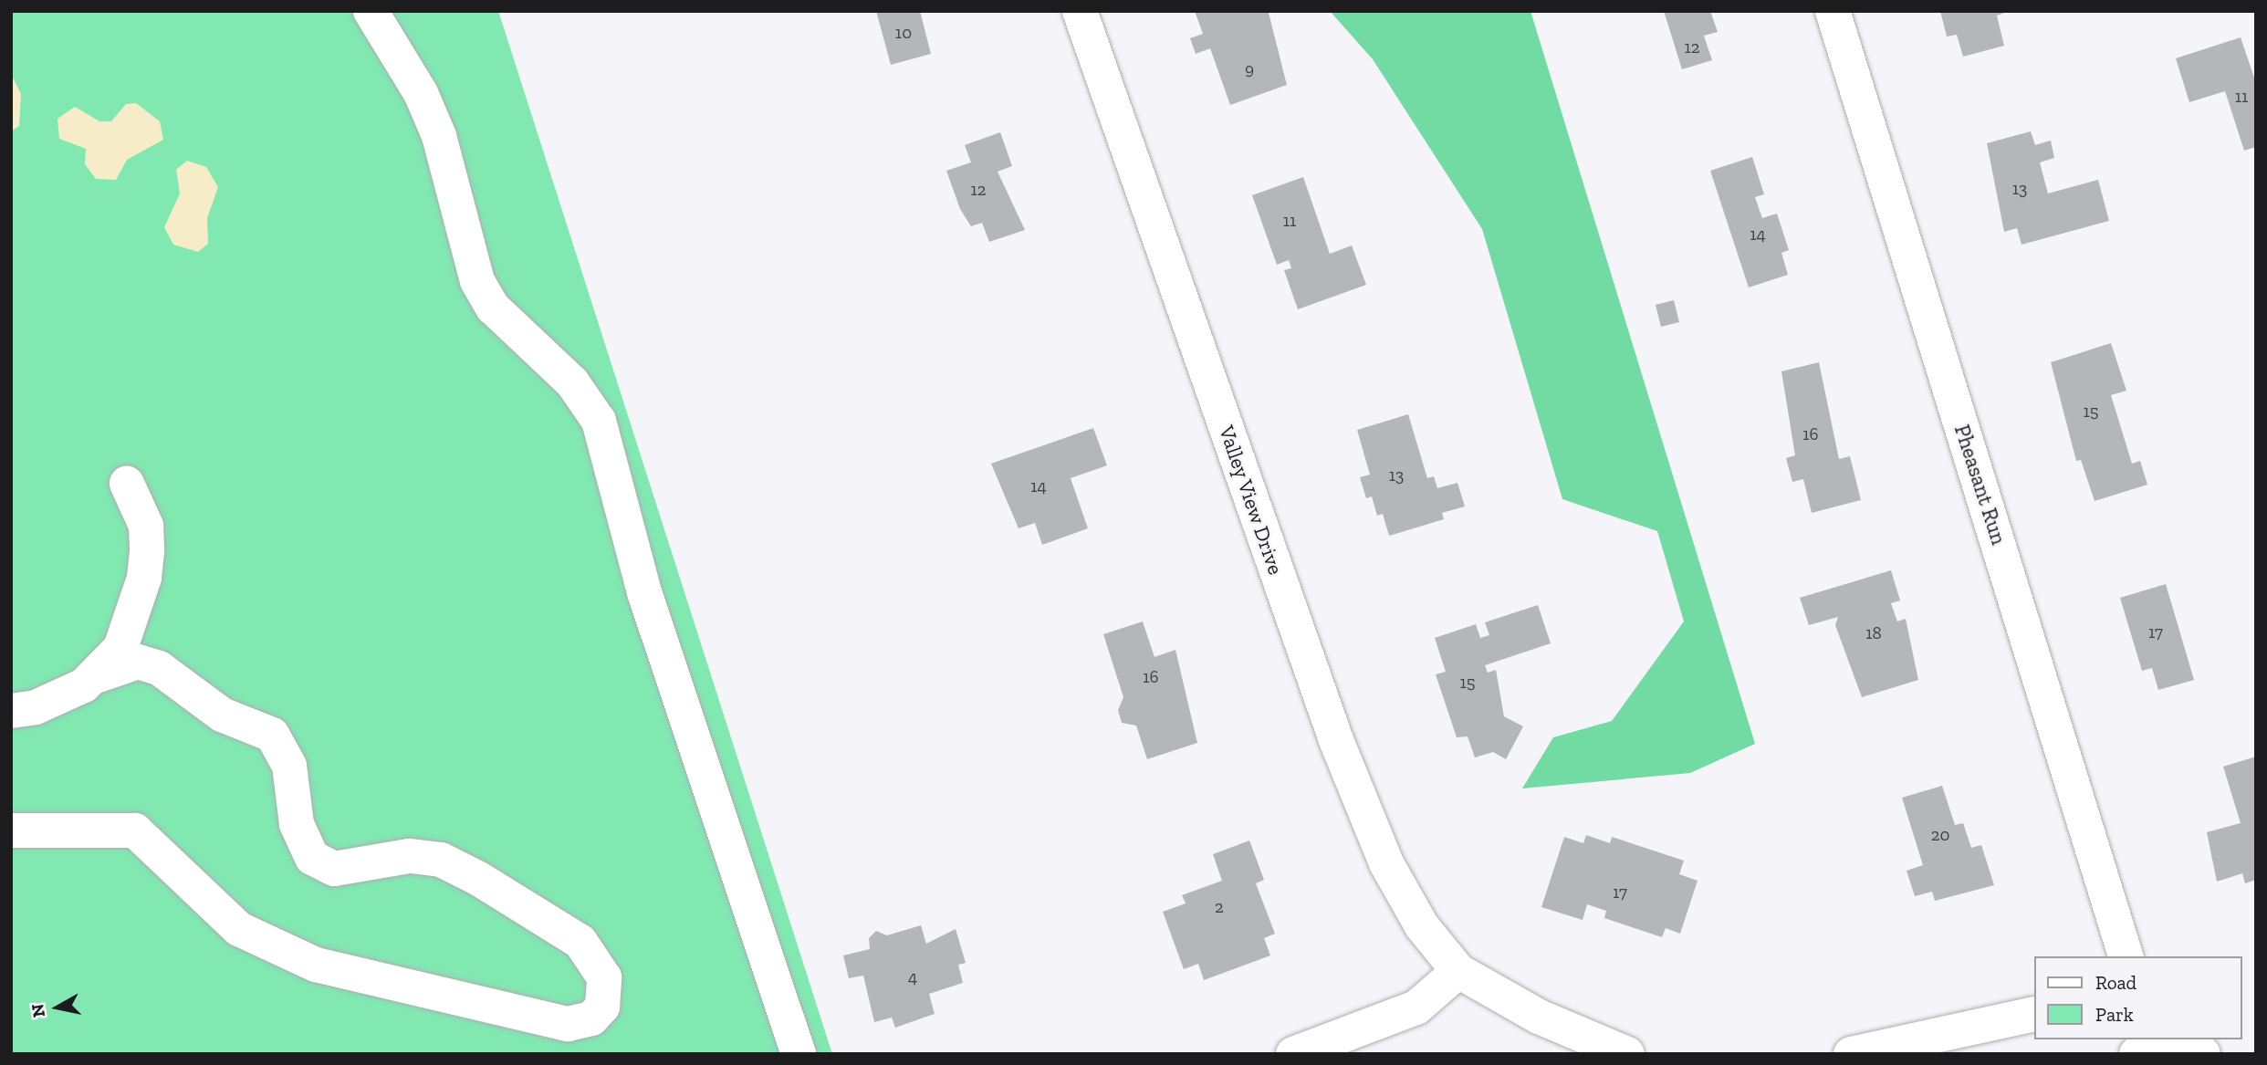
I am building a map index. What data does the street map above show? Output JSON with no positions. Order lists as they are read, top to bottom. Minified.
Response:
{"streets":{"street":["Pheasant Run","Valley View Drive"]},"house_numbers":["10","12","9","11","13","12","11","14","15","16","13","14","17","18","16","15","20","17","2","4"],"legend":["Road","Park"],"north":"left"}
